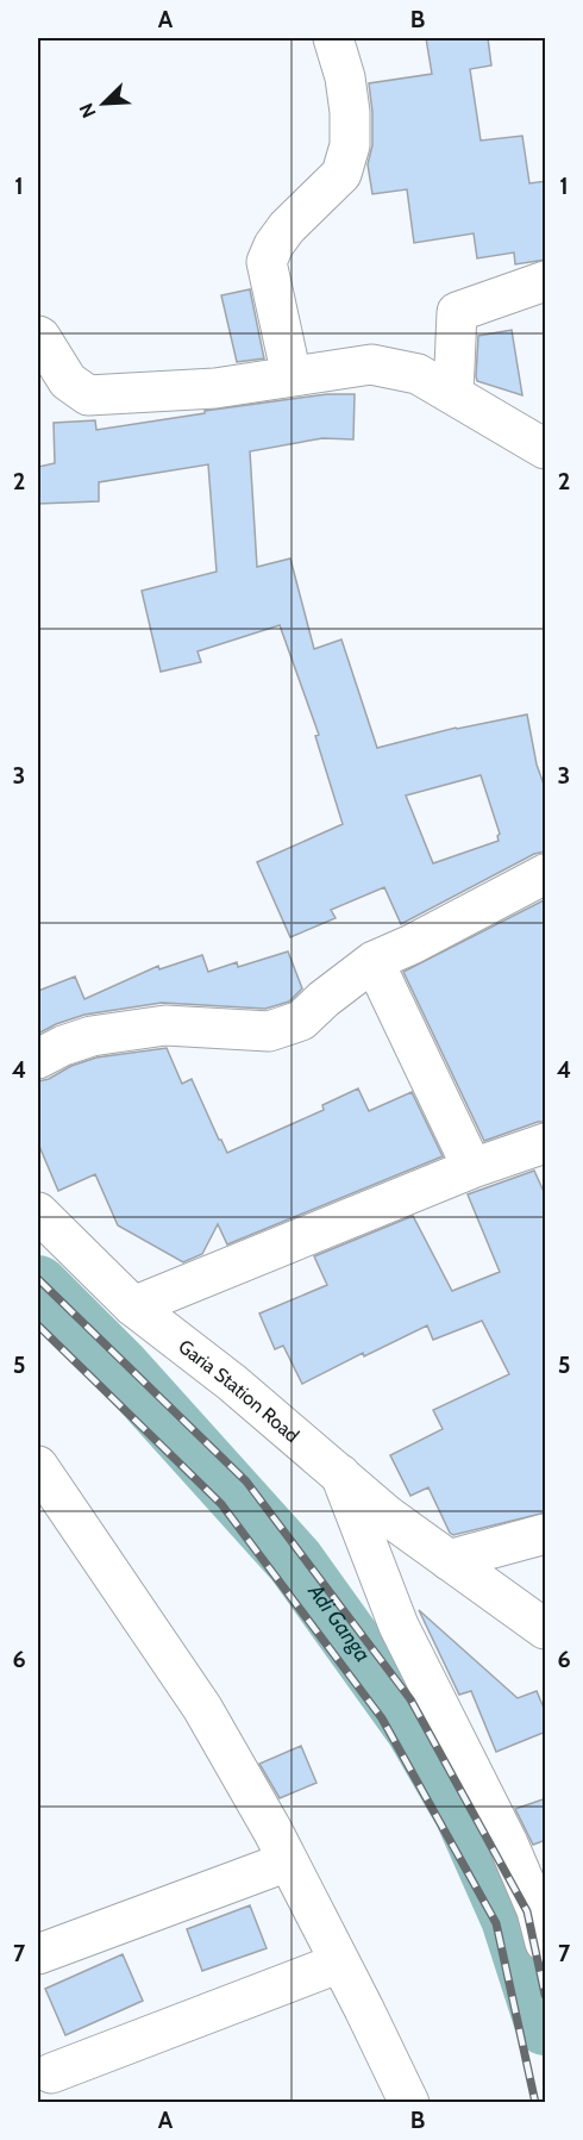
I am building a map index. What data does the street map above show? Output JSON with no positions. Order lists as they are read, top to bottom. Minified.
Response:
{"streets":{"street":["Garia Station Road"]},"water":["Adi Ganga"],"north":"bottom left","grid":{"columns":["A","B"],"rows":["1","2","3","4","5","6","7"]}}
